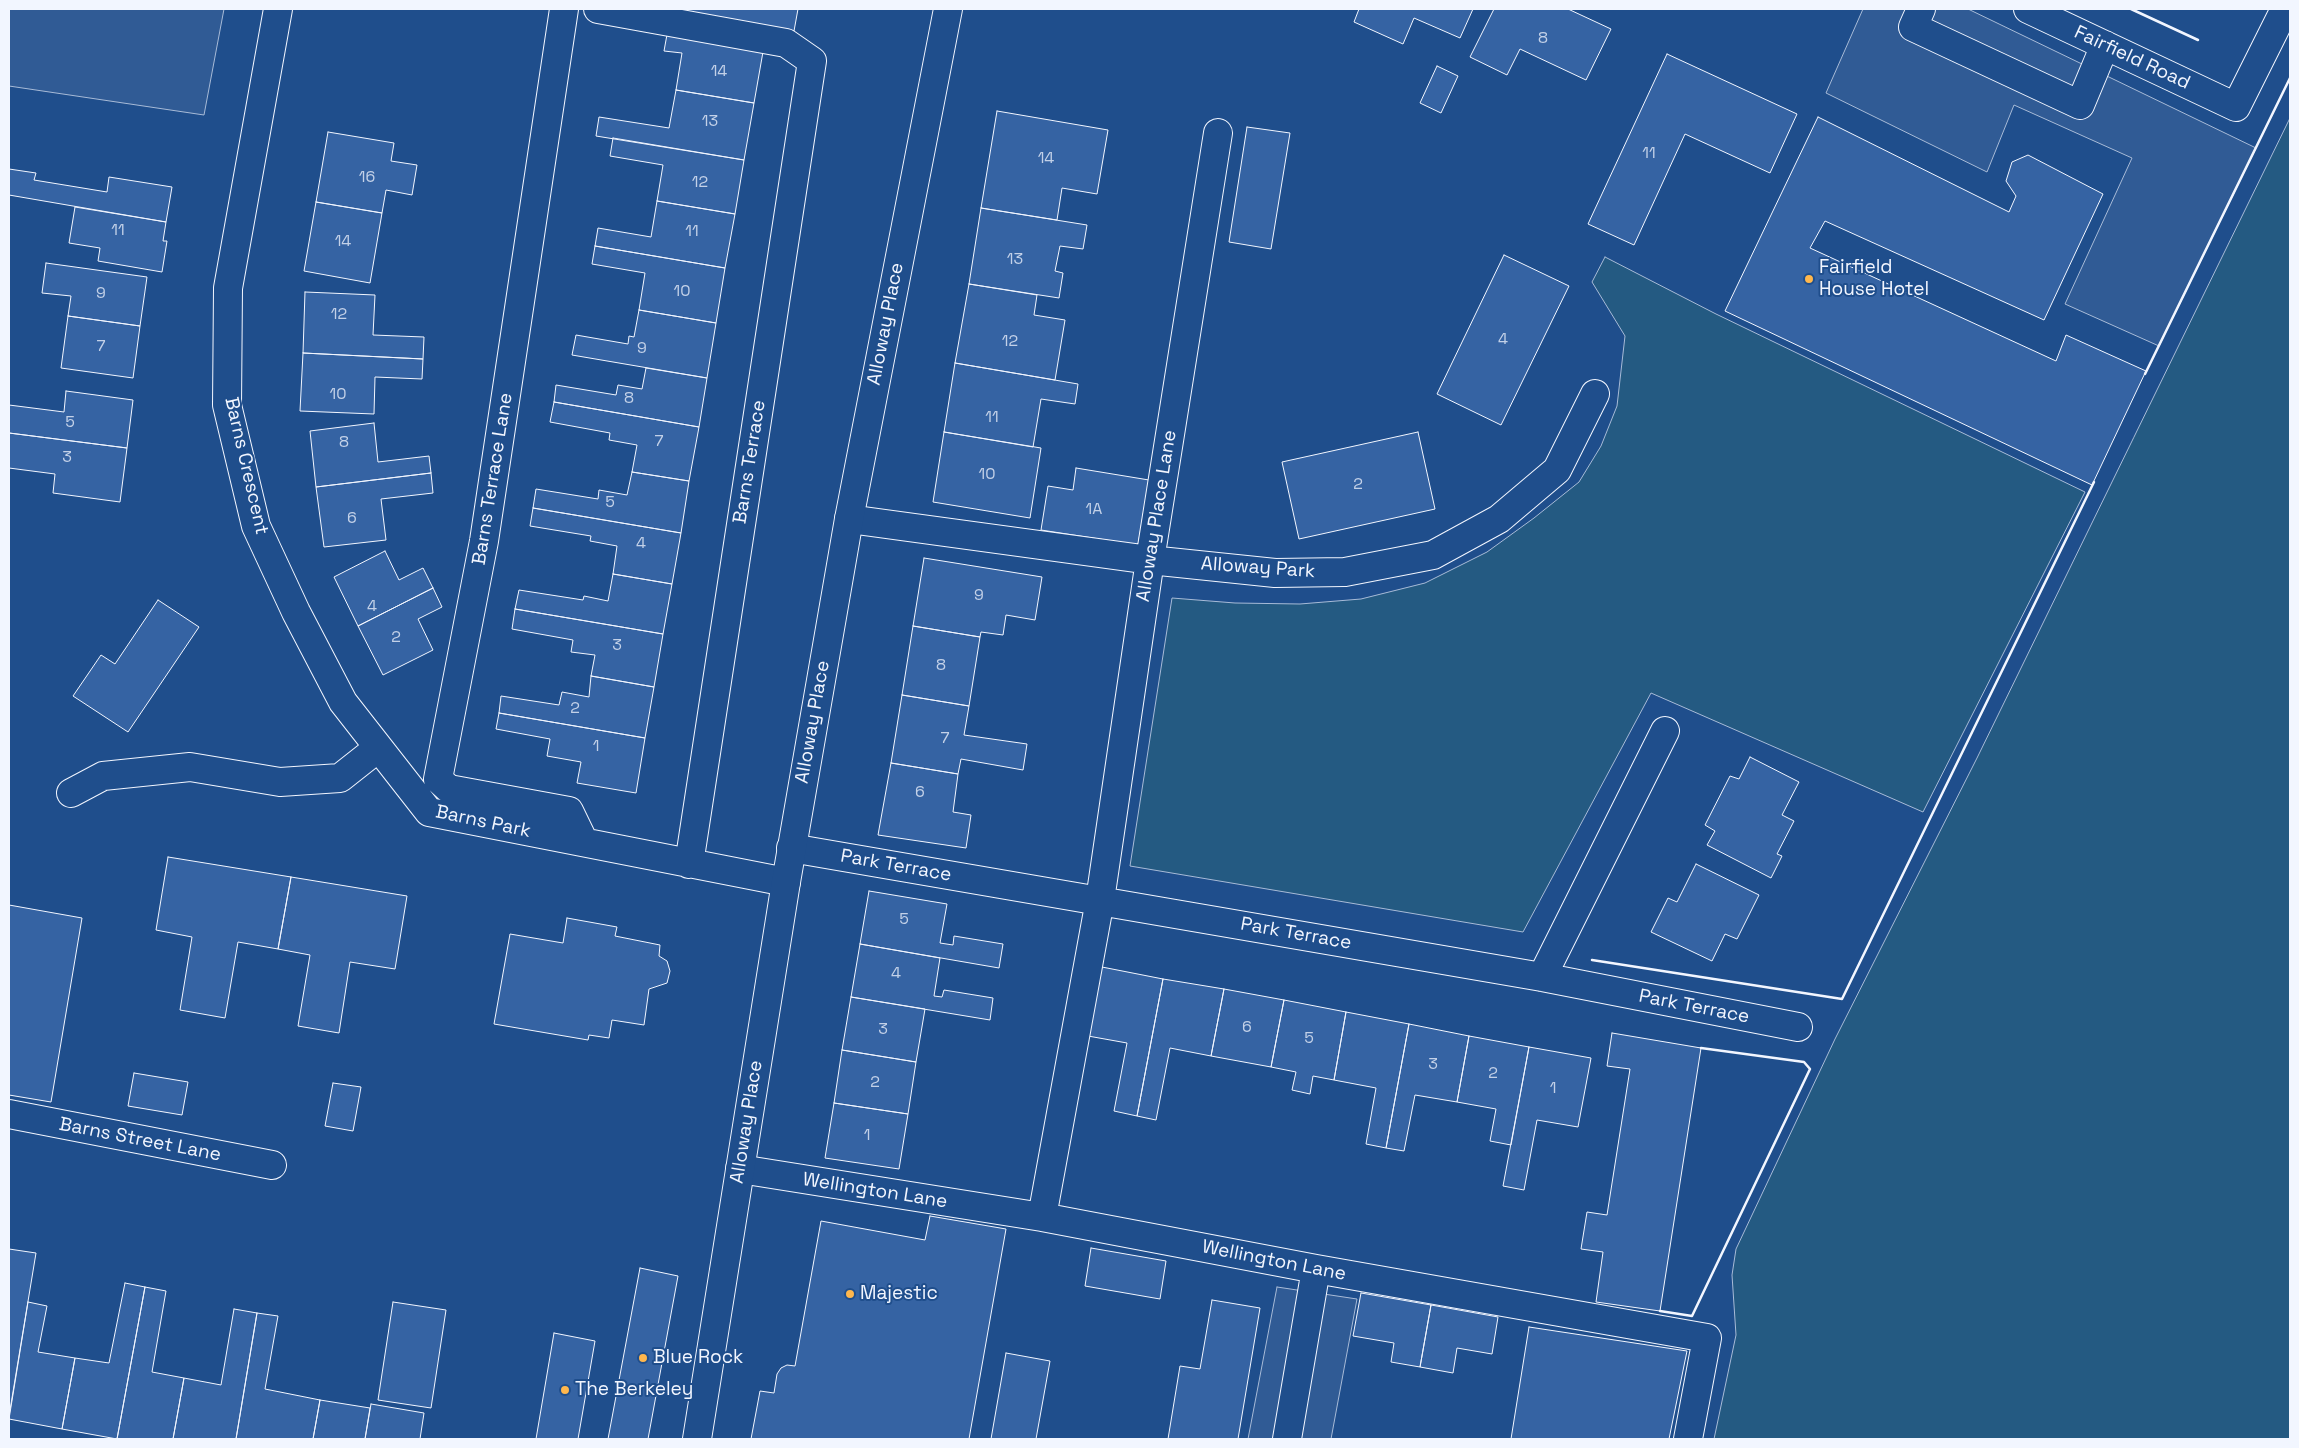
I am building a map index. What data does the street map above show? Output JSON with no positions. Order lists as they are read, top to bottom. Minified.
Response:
{"streets":{"street":["Fairfield Road","Alloway Place","Barns Terrace","Barns Crescent","Barns Terrace Lane","Alloway Place Lane","Alloway Park","Barns Park","Park Terrace","Barns Street Lane","Wellington Lane"]},"crossings":[["Alloway Place","Alloway Park"],["Alloway Place","Barns Park"],["Alloway Place","Park Terrace"],["Alloway Place","Wellington Lane"],["Barns Terrace","Barns Park"],["Barns Crescent","Barns Park"],["Barns Terrace Lane","Barns Park"],["Alloway Place Lane","Alloway Park"],["Alloway Place Lane","Park Terrace"],["Alloway Place Lane","Wellington Lane"]],"places":["Fairfield House Hotel","Majestic","Blue Rock","The Berkeley"],"house_numbers":["8","14","13","11","14","16","12","11","11","14","13","10","9","12","4","12","7","9","10","8","11","5","7","8","3","10","2","5","1A","6","4","9","4","2","3","8","2","7","1","6","5","4","6","3","5","3","2","2","1","1"]}
